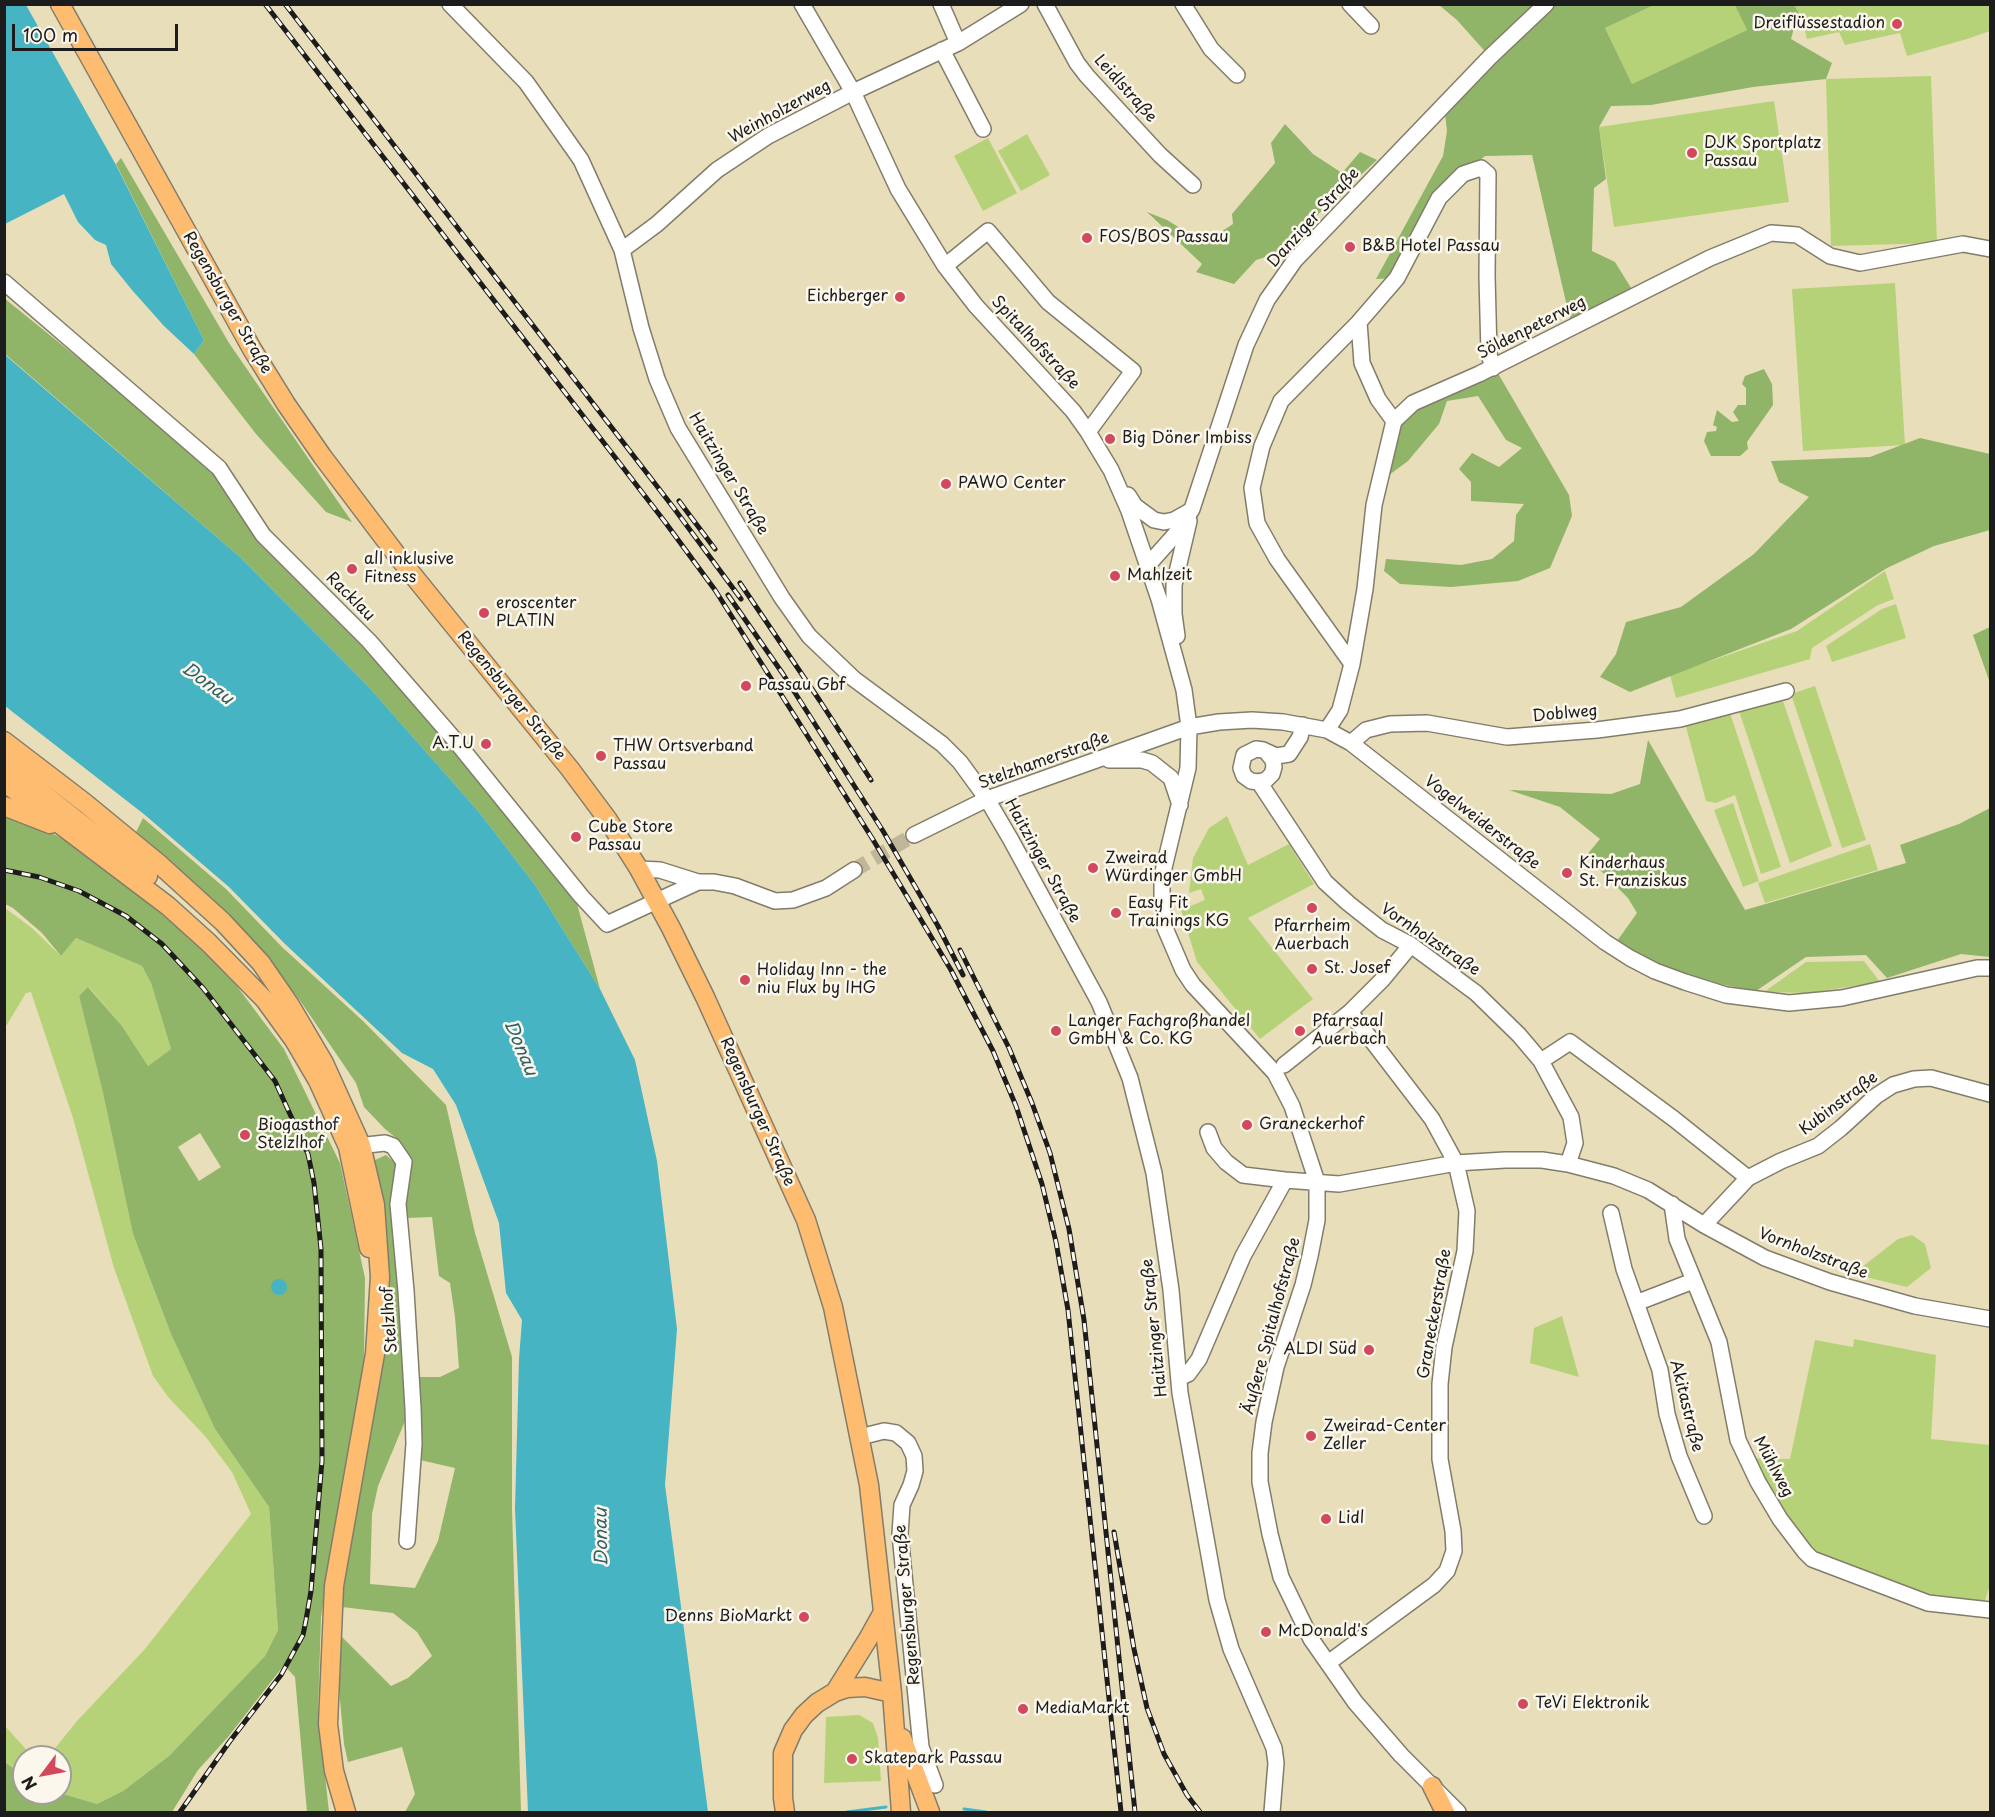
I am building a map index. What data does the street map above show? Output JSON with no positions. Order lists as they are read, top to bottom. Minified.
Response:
{"streets":{"main road":["Regensburger Straße"],"street":["Leidlstraße","Weinholzerweg","Danziger Straße","Söldenpeterweg","Spitalhofstraße","Haitzinger Straße","Racklau","Doblweg","Stelzhamerstraße","Vogelweiderstraße","Vornholzstraße","Kubinstraße","Graneckerstraße","Stelzlhof","Äußere Spitalhofstraße","Akitastraße","Mühlweg"]},"crossings":[["Weinholzerweg","Spitalhofstraße"],["Weinholzerweg","Haitzinger Straße"],["Danziger Straße","Spitalhofstraße"],["Regensburger Straße","Racklau"],["Spitalhofstraße","Stelzhamerstraße"],["Spitalhofstraße","Vogelweiderstraße"],["Spitalhofstraße","Äußere Spitalhofstraße"],["Haitzinger Straße","Stelzhamerstraße"],["Doblweg","Vogelweiderstraße"],["Stelzhamerstraße","Vogelweiderstraße"],["Stelzhamerstraße","Äußere Spitalhofstraße"],["Vogelweiderstraße","Vornholzstraße"],["Vogelweiderstraße","Äußere Spitalhofstraße"],["Vornholzstraße","Kubinstraße"],["Vornholzstraße","Graneckerstraße"],["Vornholzstraße","Äußere Spitalhofstraße"],["Vornholzstraße","Mühlweg"],["Graneckerstraße","Äußere Spitalhofstraße"]],"water":["Donau"],"places":["Dreiflüssestadion","DJK Sportplatz Passau","FOS/BOS Passau","B&B Hotel Passau","Eichberger","Big Döner Imbiss","PAWO Center","all inklusive Fitness","Mahlzeit","eroscenter PLATIN","Passau Gbf","A.T.U","THW Ortsverband Passau","Cube Store Passau","Zweirad Würdinger GmbH","Kinderhaus St. Franziskus","Pfarrheim Auerbach","Easy Fit Trainings KG","St. Josef","Holiday Inn - the niu Flux by IHG","Langer Fachgroßhandel GmbH & Co. KG","Pfarrsaal Auerbach","Graneckerhof","Biogasthof Stelzlhof","ALDI Süd","Zweirad-Center Zeller","Lidl","Denns BioMarkt","McDonald's","TeVi Elektronik","MediaMarkt","Skatepark Passau"],"scale_bar":"100 m","north":"bottom left"}
